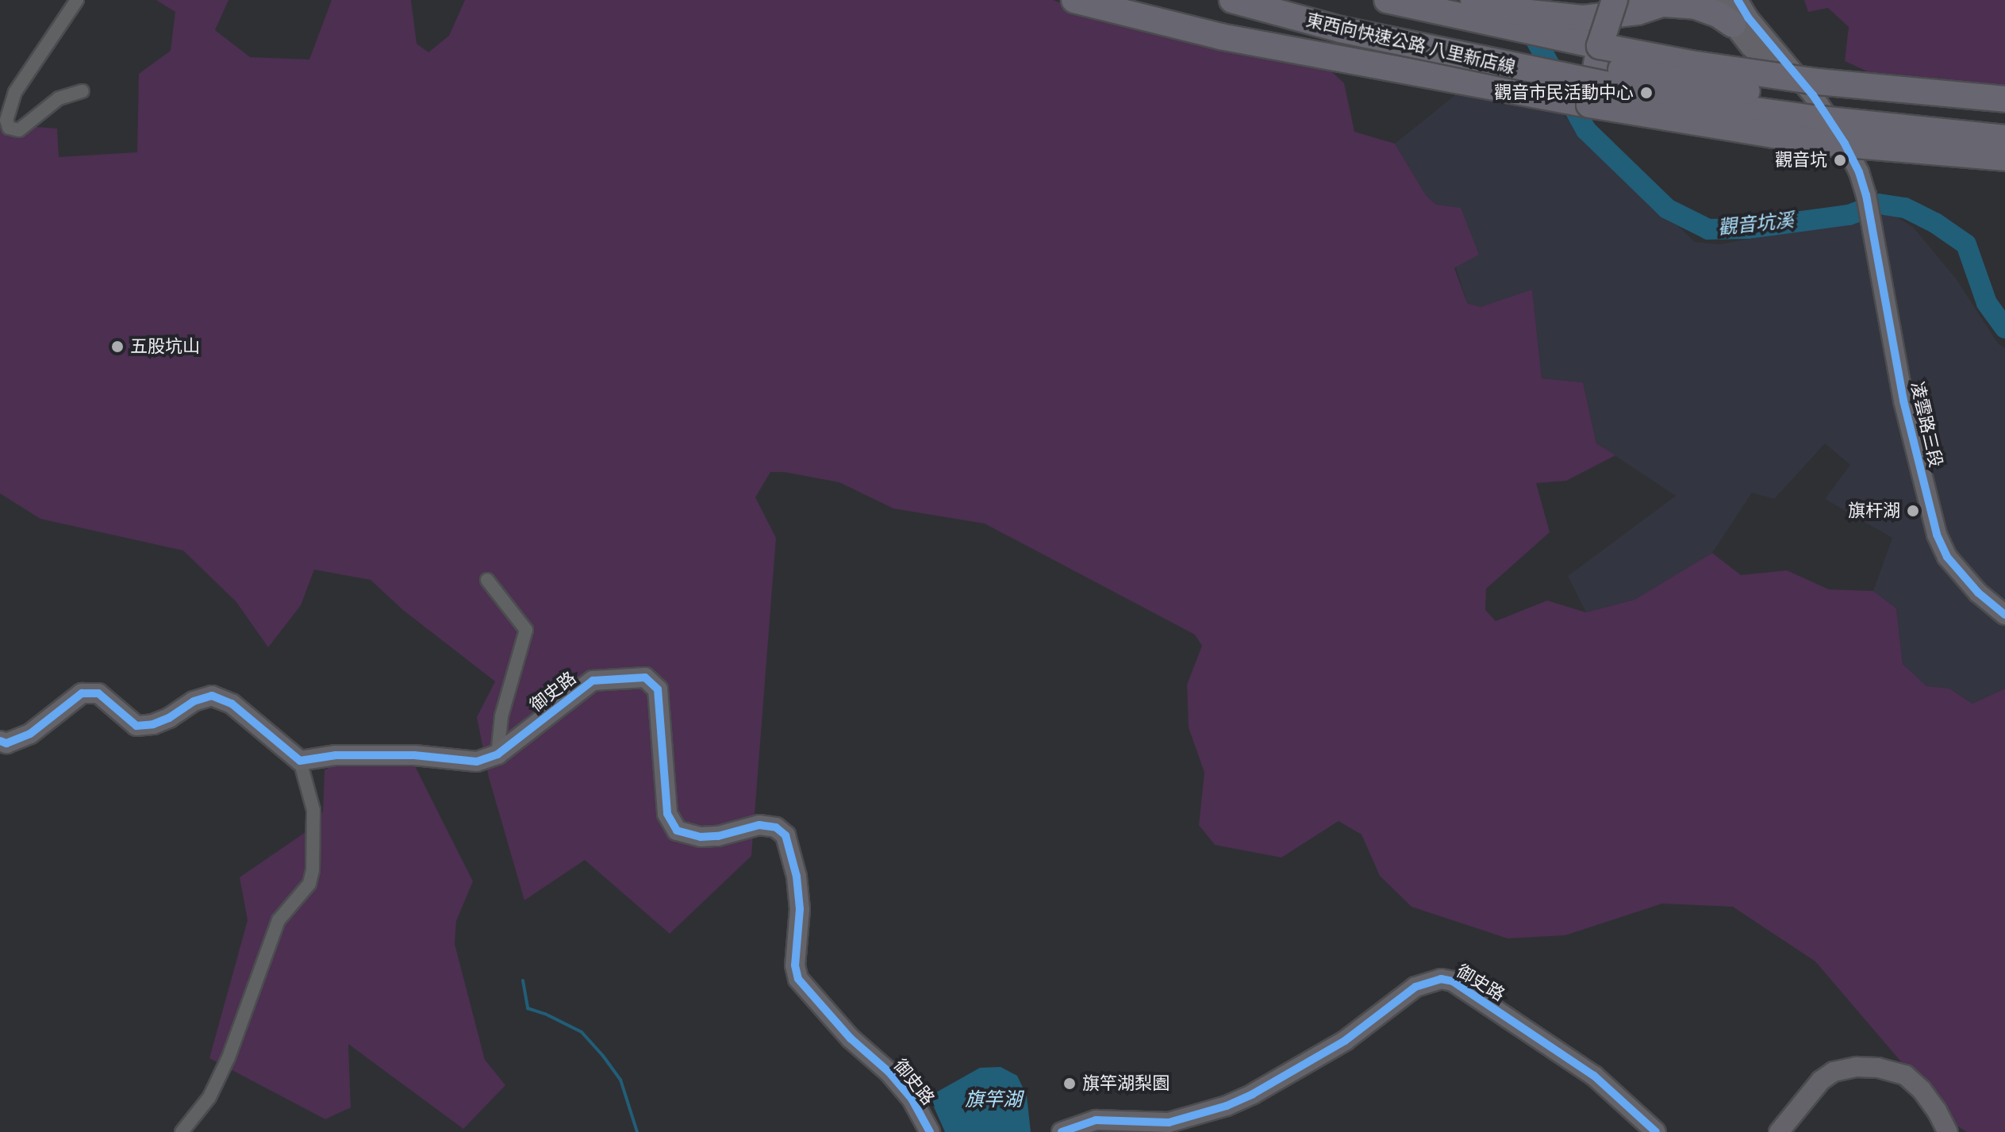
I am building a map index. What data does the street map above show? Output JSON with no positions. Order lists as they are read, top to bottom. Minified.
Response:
{"streets":{"highway":["東西向快速公路 八里新店線"],"street":["凌雲路三段","御史路"]},"water":["觀音坑溪","旗竿湖"],"places":["觀音市民活動中心","觀音坑","五股坑山","旗杆湖","旗竿湖梨園"]}
